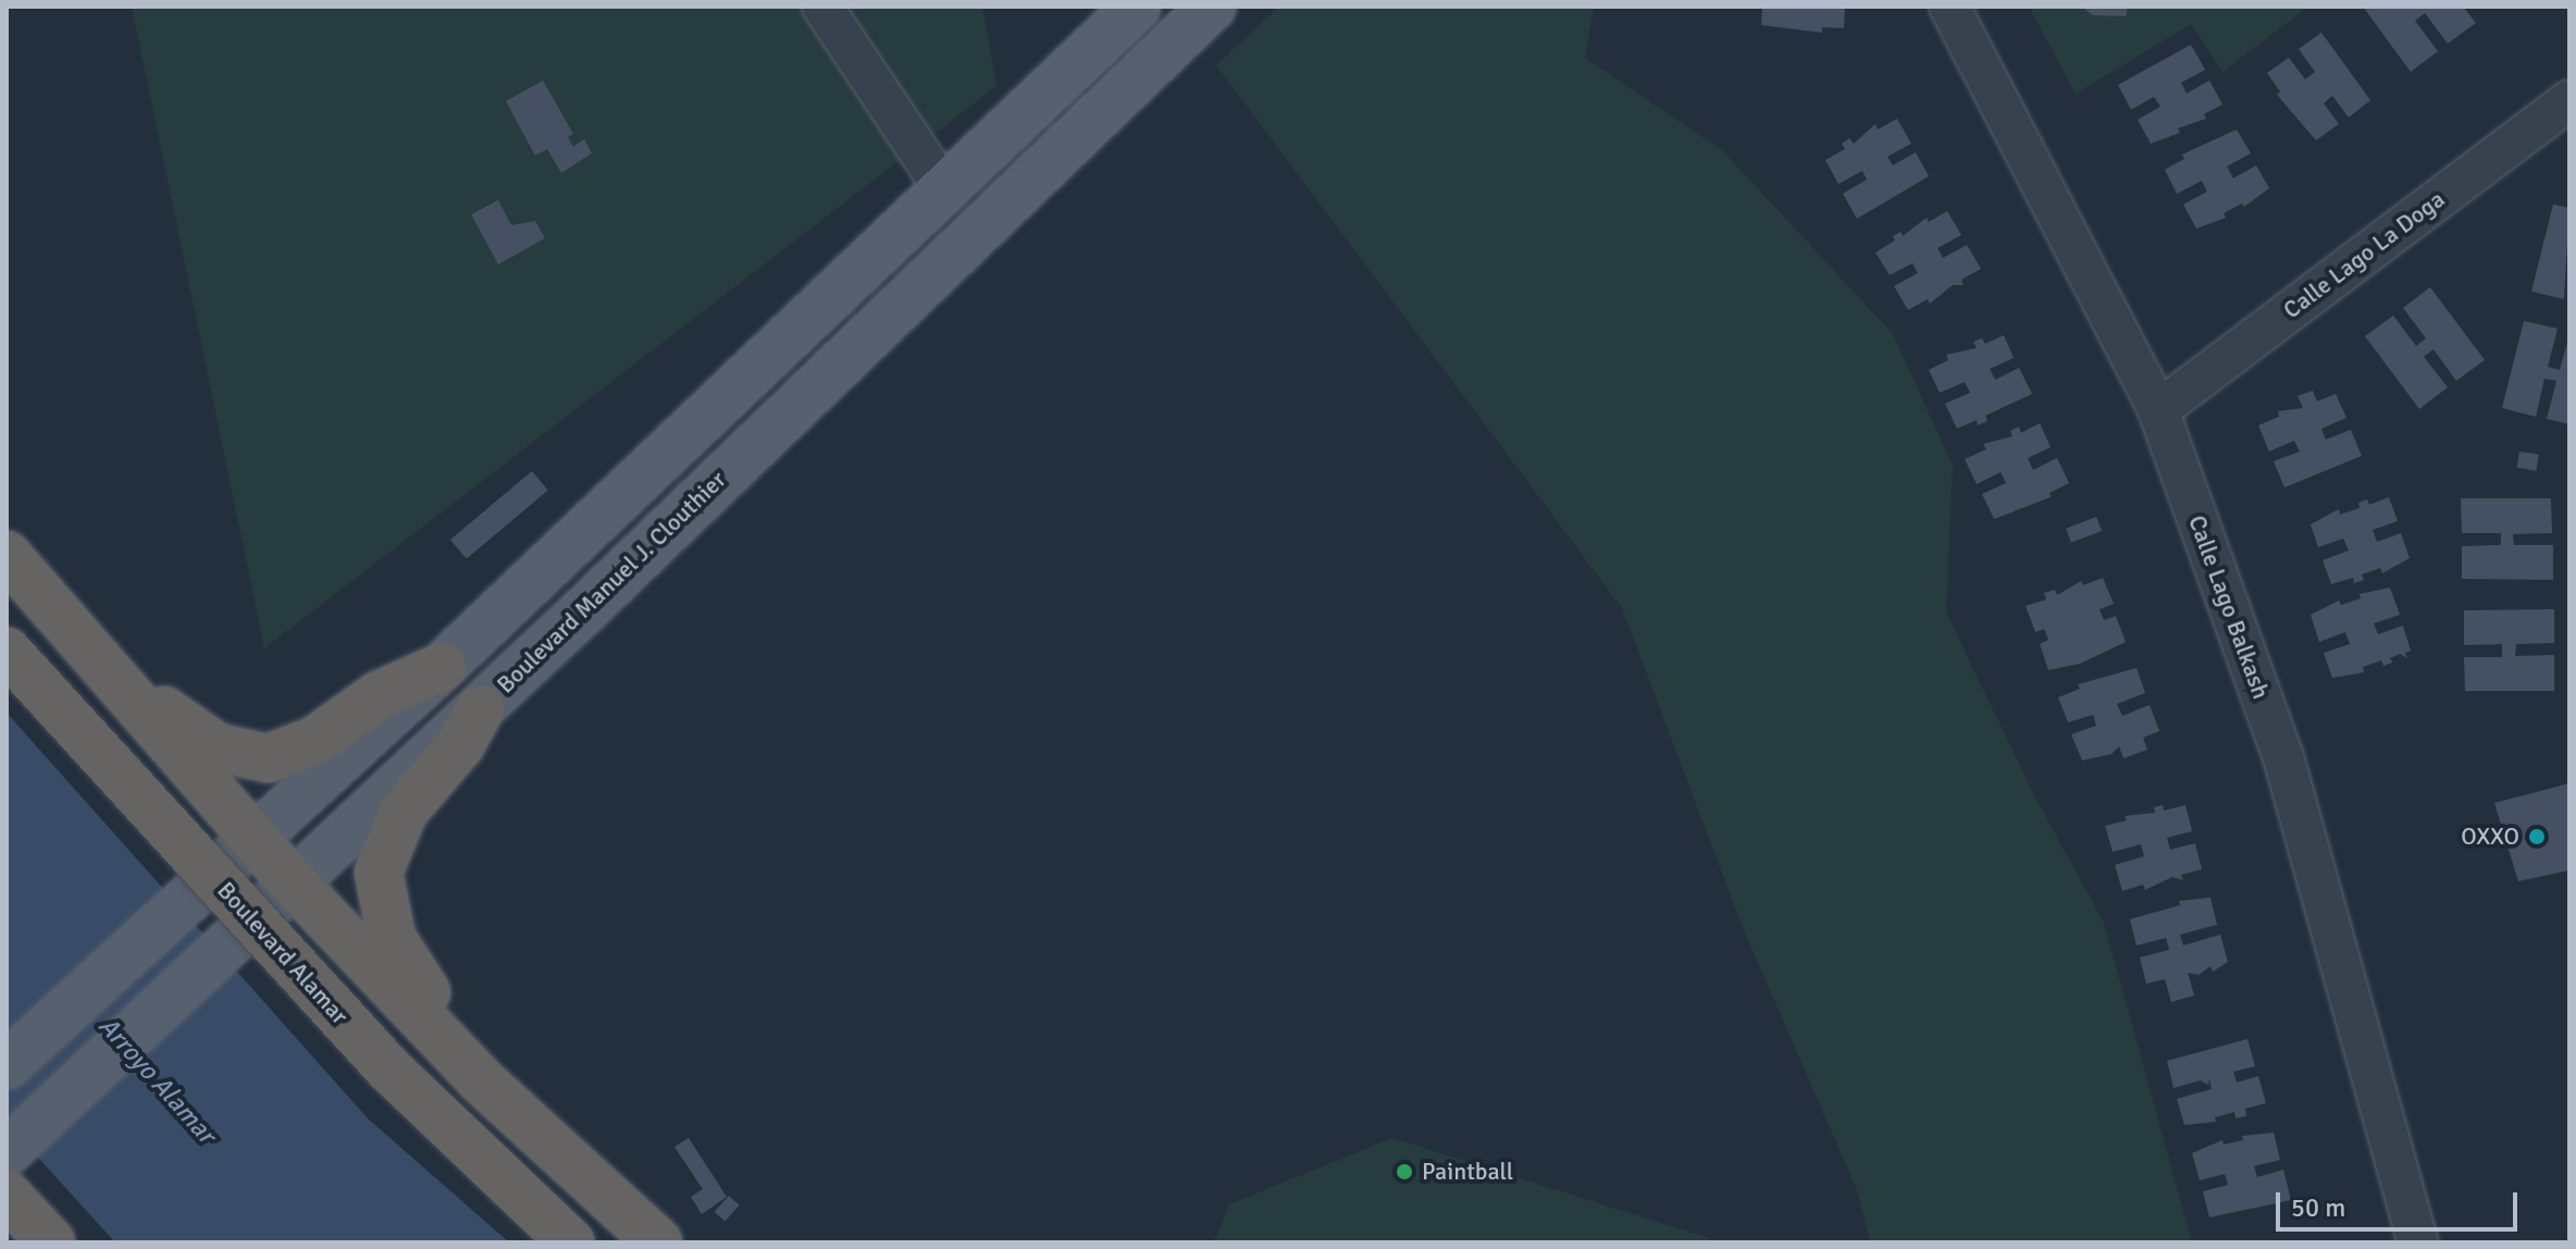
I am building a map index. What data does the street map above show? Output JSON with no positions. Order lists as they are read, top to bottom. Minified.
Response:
{"streets":{"highway":["Boulevard Alamar"],"main road":["Boulevard Manuel J. Clouthier"],"street":["Calle Lago La Doga","Calle Lago Balkash"]},"crossings":[["Calle Lago La Doga","Calle Lago Balkash"]],"water":["Arroyo Alamar"],"places":["OXXO","Paintball"],"scale_bar":"50 m"}
